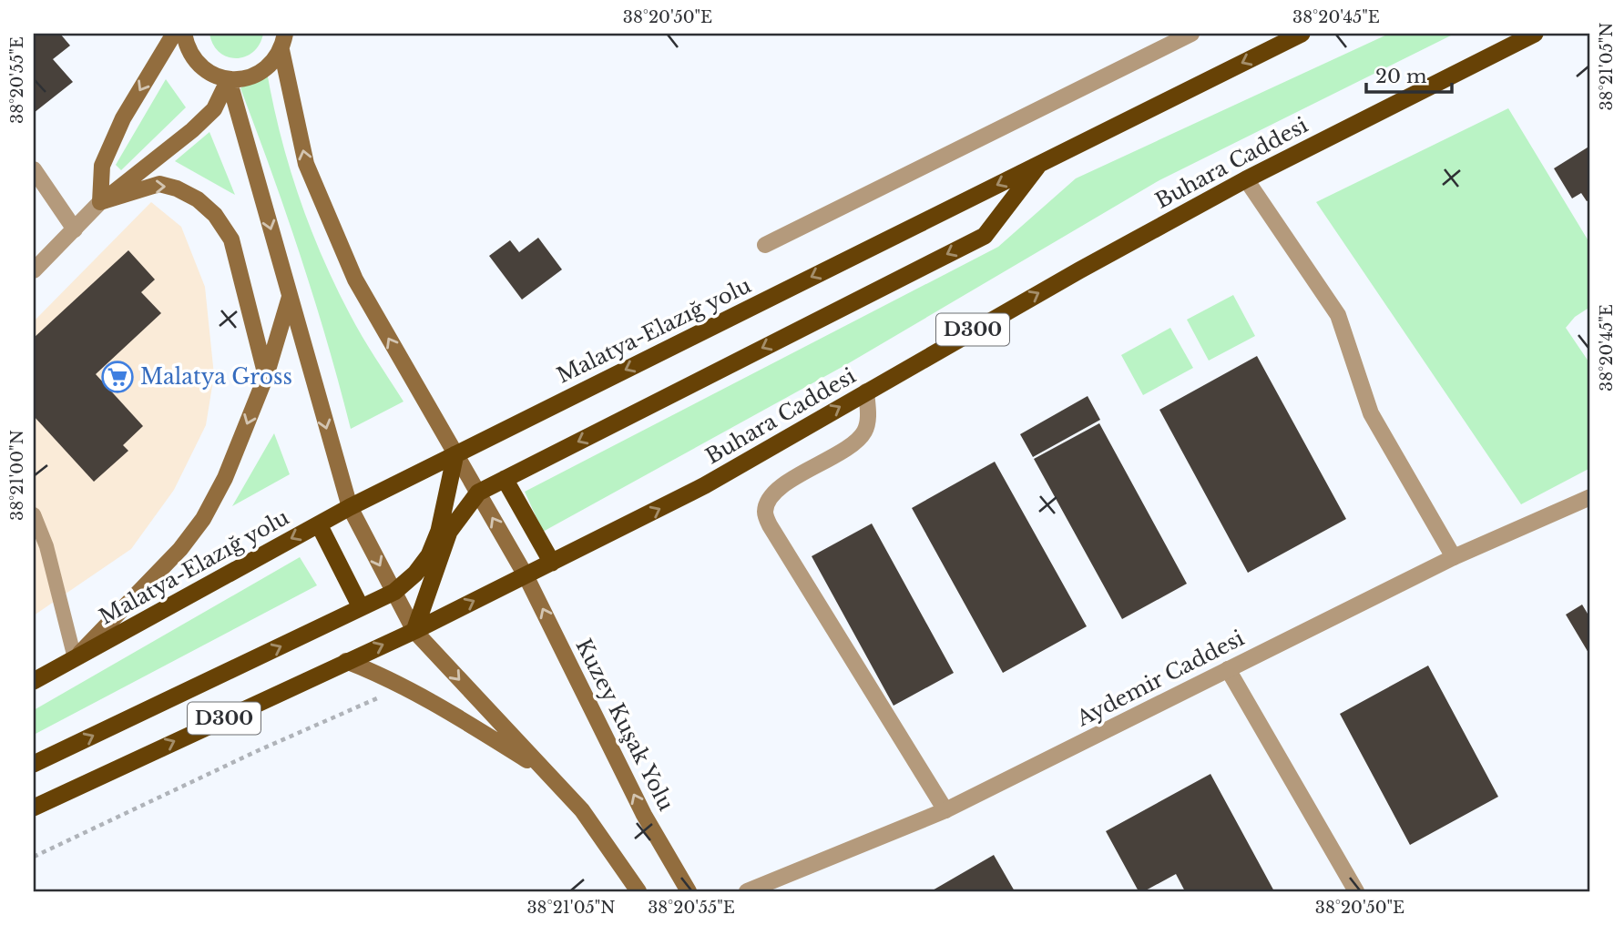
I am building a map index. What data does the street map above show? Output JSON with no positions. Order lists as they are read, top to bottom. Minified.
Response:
{"streets":{"highway":["Buhara Caddesi","D300","Malatya-Elazığ yolu"],"main road":["Kuzey Kuşak Yolu"],"street":["Aydemir Caddesi"]},"crossings":[["Buhara Caddesi","Kuzey Kuşak Yolu"],["Malatya-Elazığ yolu","Kuzey Kuşak Yolu"]],"places":{"supermarket":["Malatya Gross"]},"scale_bar":"20 m","coordinates":["38°20'50\"E","38°20'45\"E","38°21'05\"N","38°20'55\"E","38°21'00\"N"]}
